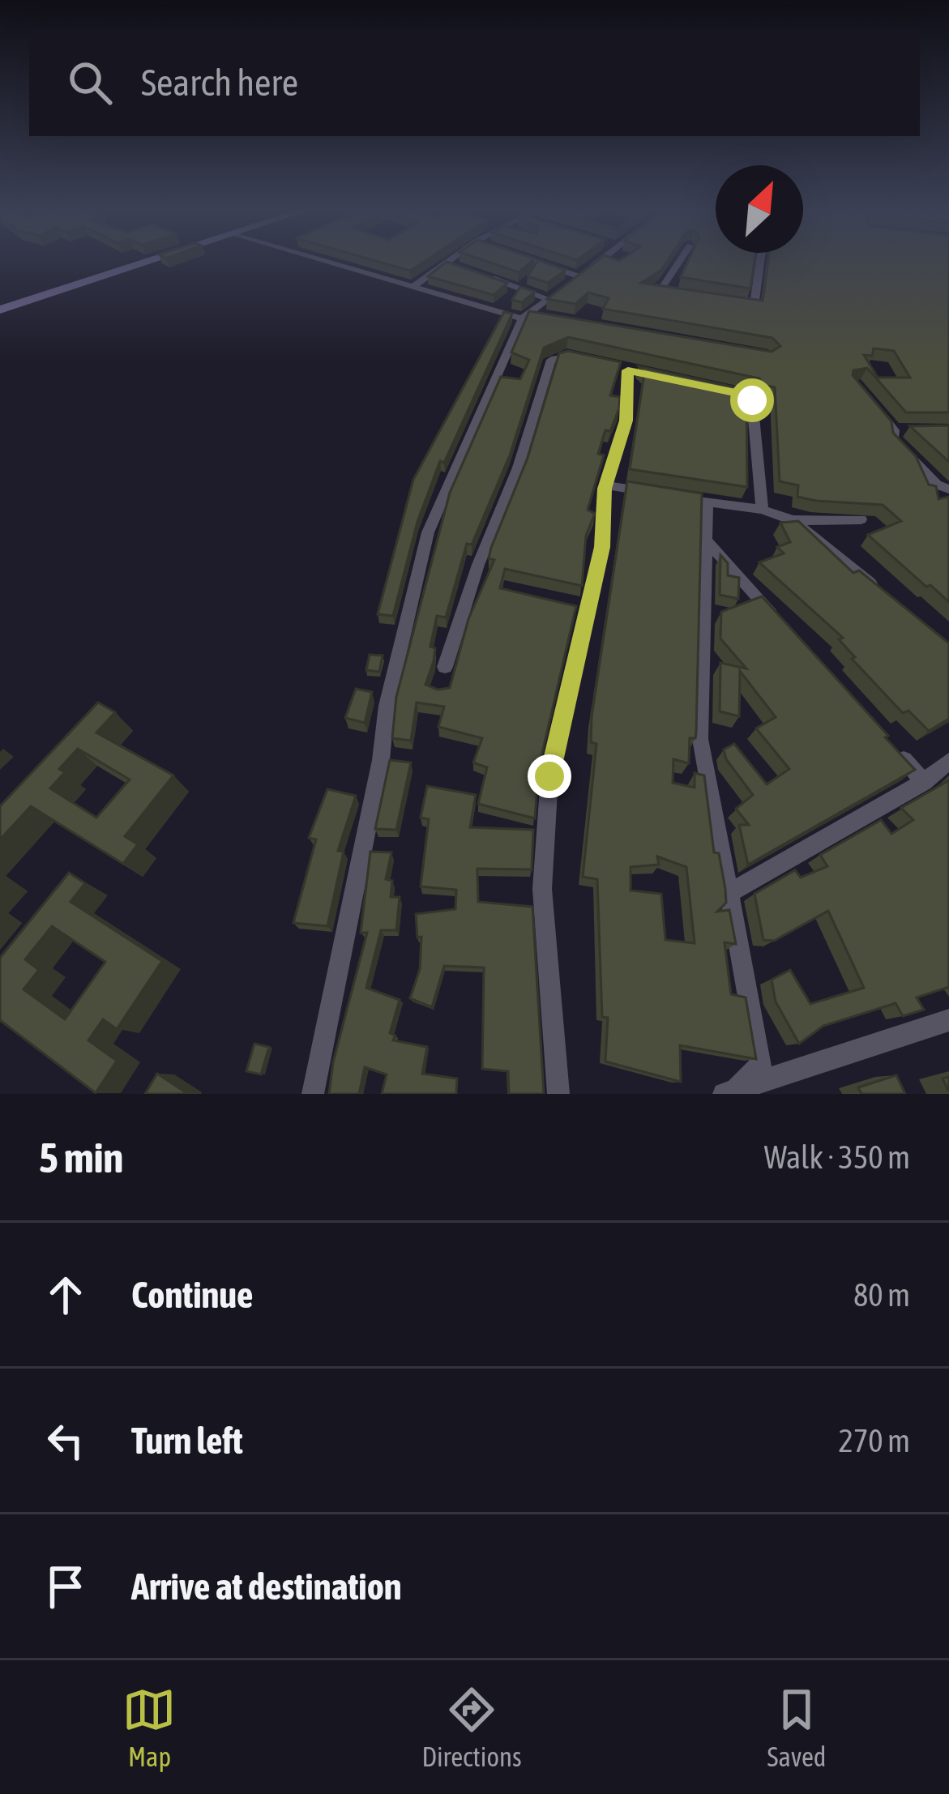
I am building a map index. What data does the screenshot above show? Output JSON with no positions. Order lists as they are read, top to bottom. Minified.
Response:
{"north":"top right","page":{"search":"Search here","heading":["5 min","Walk · 350 m"],"list":[["Continue","80 m"],["Turn left","270 m"],"Arrive at destination"],"nav":["Map","Directions","Saved"]}}
